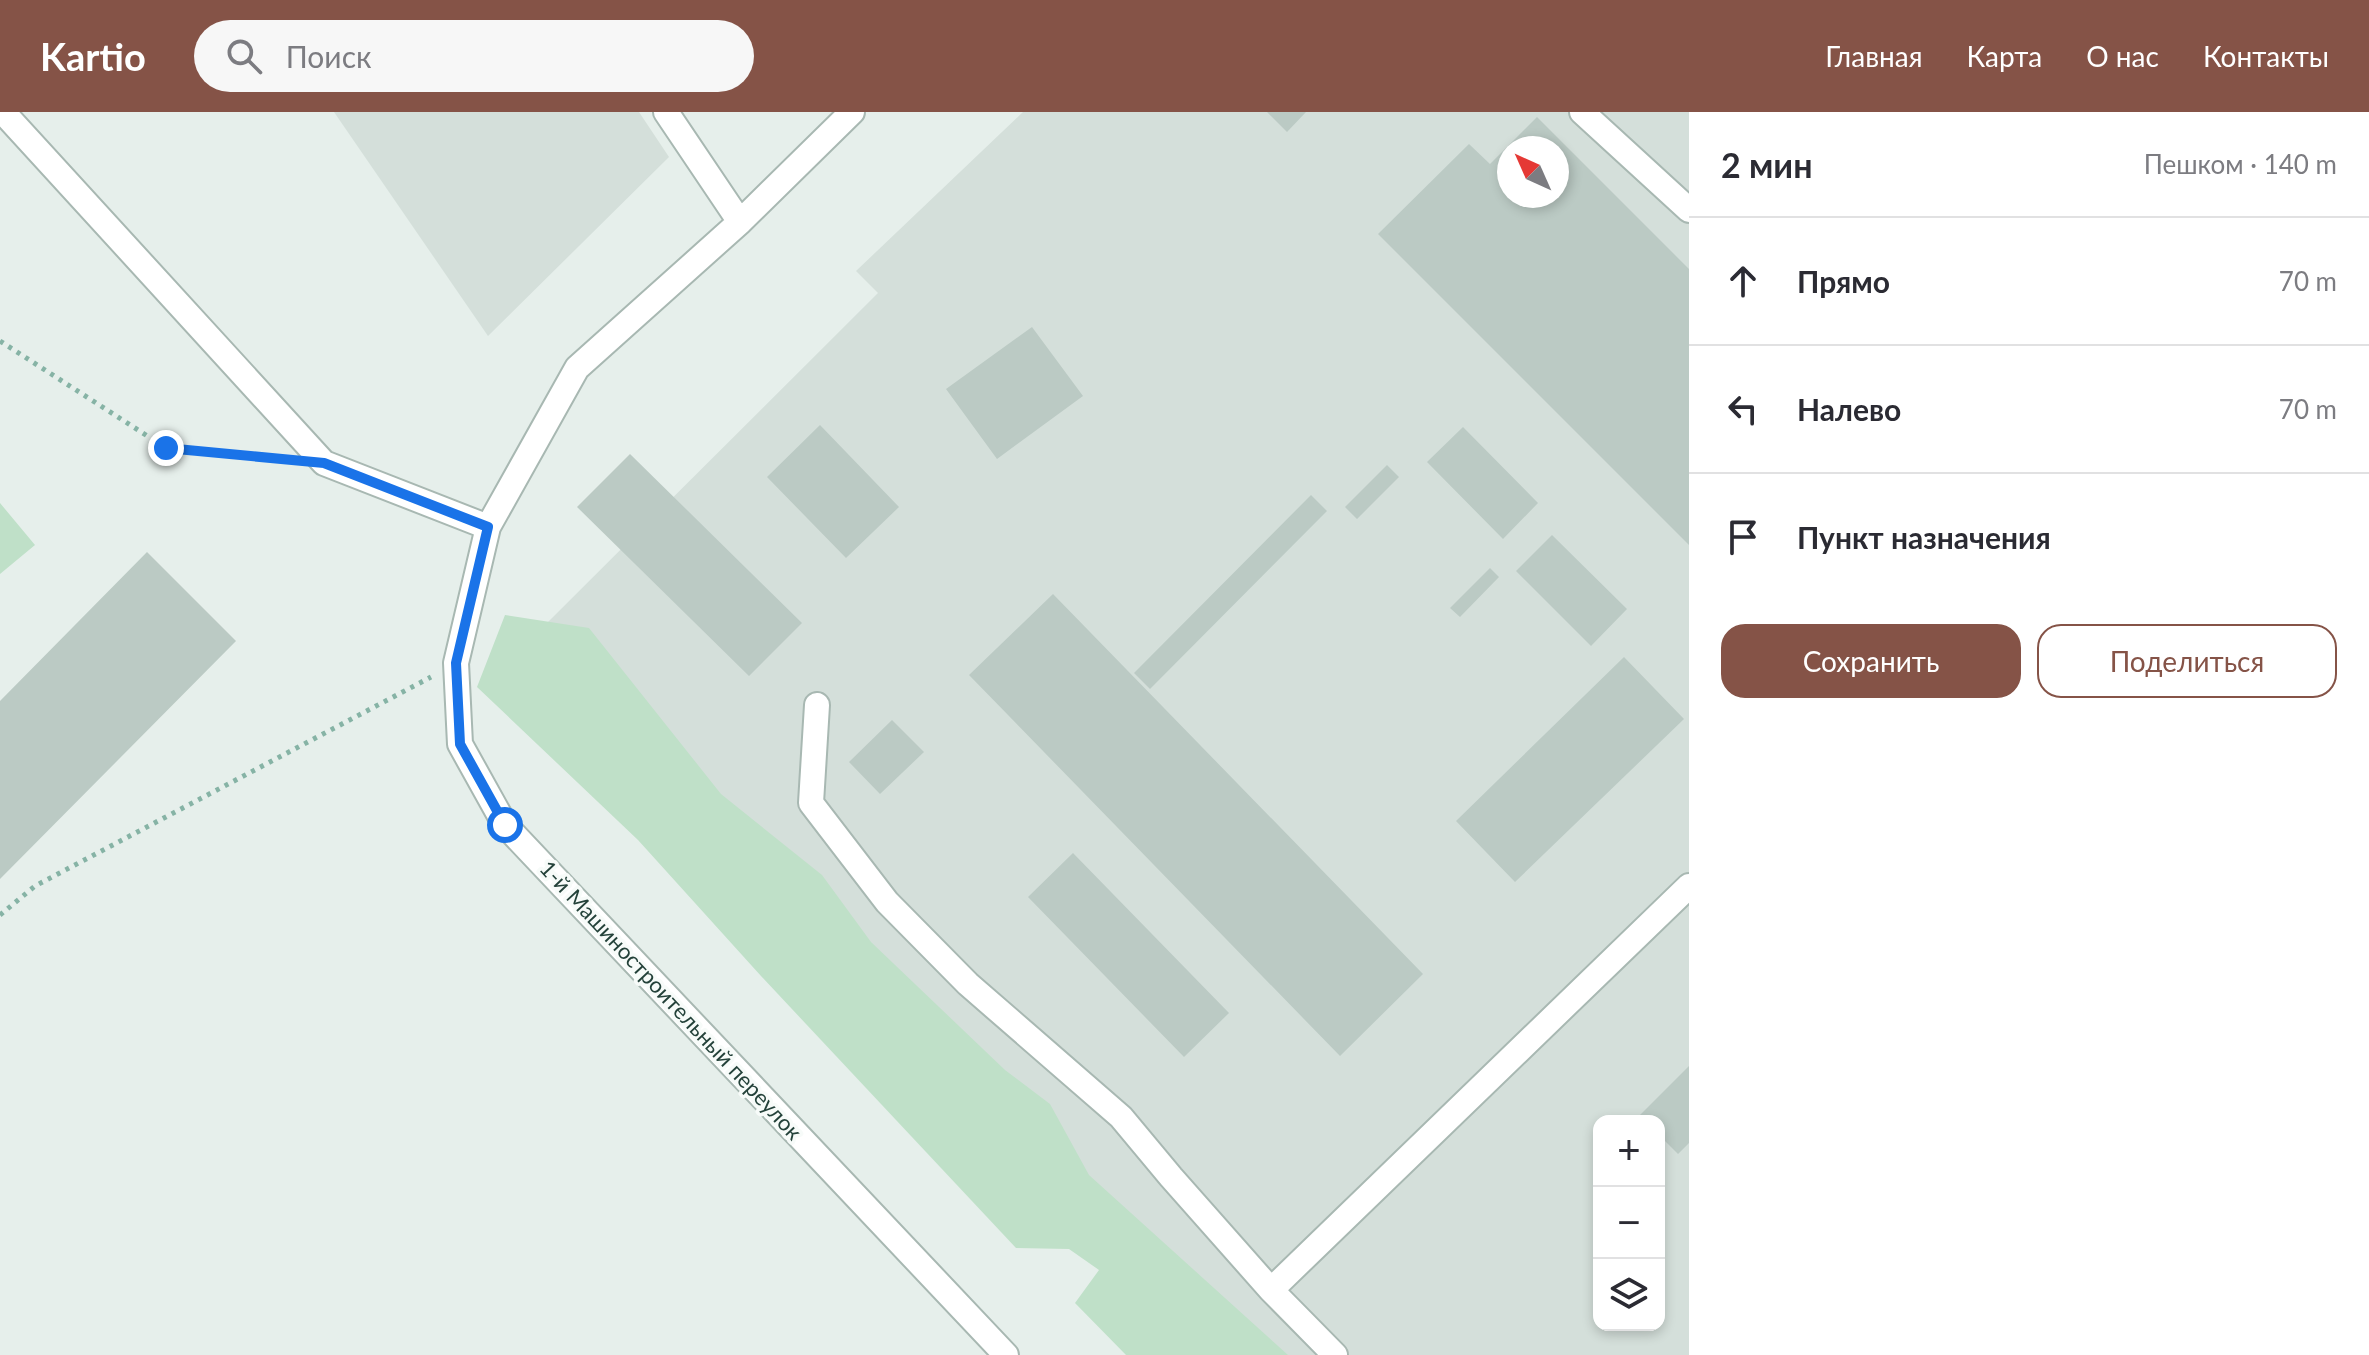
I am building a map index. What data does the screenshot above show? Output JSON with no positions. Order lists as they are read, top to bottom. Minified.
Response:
{"streets":{"street":["1-й Машиностроительный переулок"]},"north":"top left","page":{"header":"Kartio","search":"Поиск","nav":["Главная","Карта","О нас","Контакты"],"heading":["2 мин","Пешком · 140 m"],"list":[["Прямо","70 m"],["Налево","70 m"],"Пункт назначения"],"buttons":["Сохранить","Поделиться"],"map_buttons":["+","−"]}}
